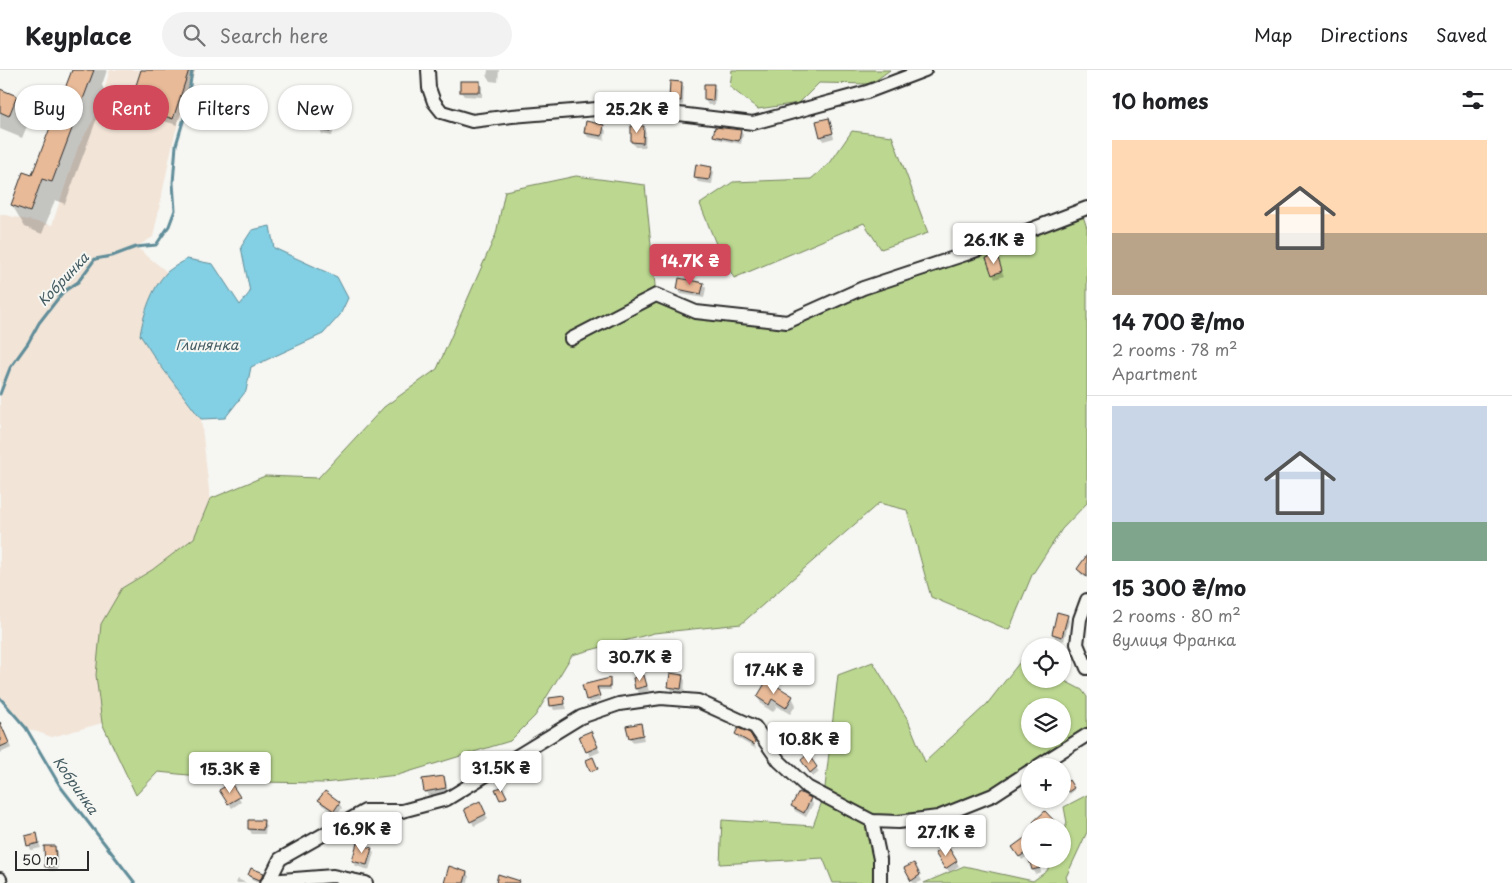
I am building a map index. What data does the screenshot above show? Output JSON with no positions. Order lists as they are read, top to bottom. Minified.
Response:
{"water":["Кобринка","Глинянка"],"scale_bar":"50 m","page":{"header":"Keyplace","search":"Search here","nav":["Map","Directions","Saved"],"heading":"10 homes","chip":["Buy","Rent","Filters","New"],"price":["25.2K ₴","26.1K ₴","14.7K ₴","30.7K ₴","17.4K ₴","10.8K ₴","31.5K ₴","15.3K ₴","16.9K ₴","27.1K ₴"],"list":[{"name":"14 700 ₴/mo","note":"2 rooms · 78 m² · Apartment"},{"name":"15 300 ₴/mo","note":"2 rooms · 80 m² · вулиця Франка"}],"map_buttons":["+","−"],"scale":"50 m"}}
